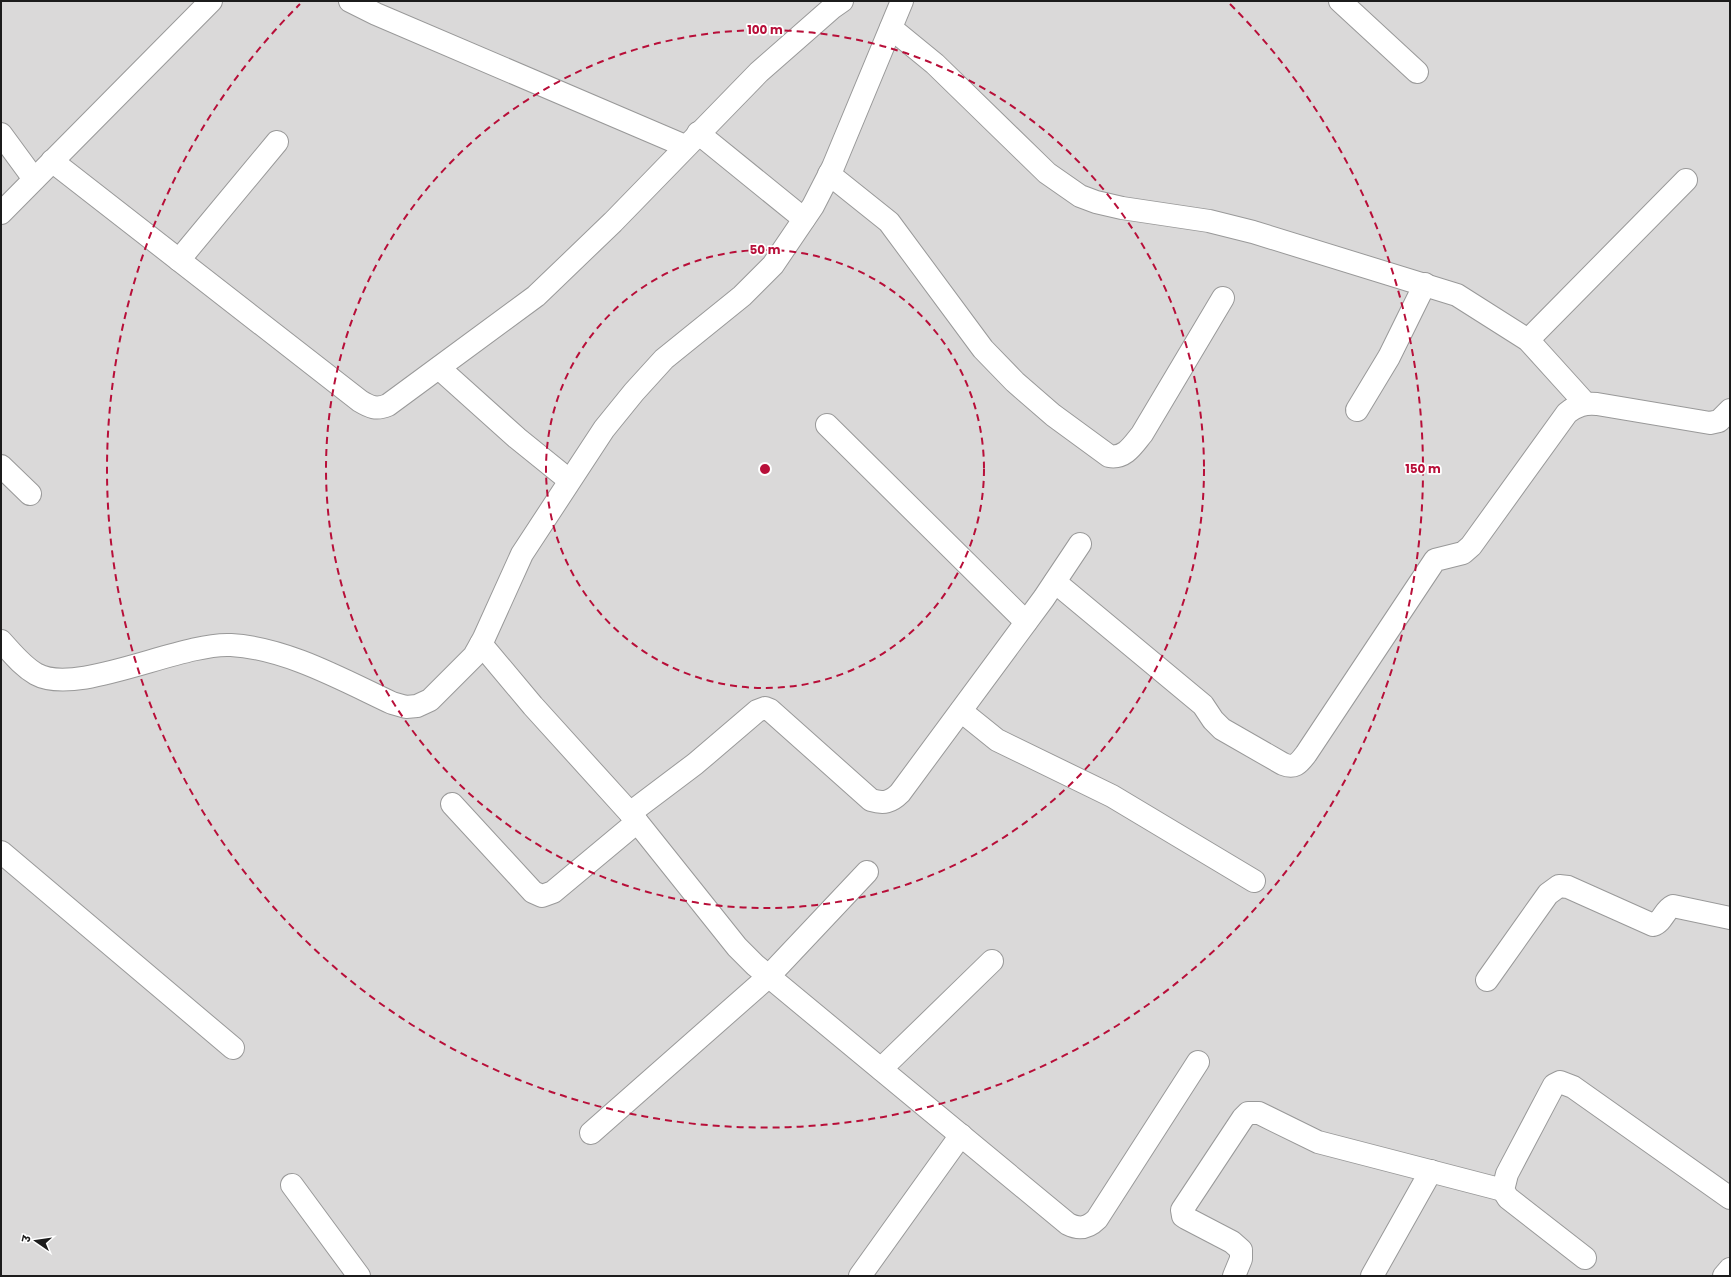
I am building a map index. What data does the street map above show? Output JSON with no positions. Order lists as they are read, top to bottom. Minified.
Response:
{"north":"left","rings":["100 m","50 m","150 m"]}
